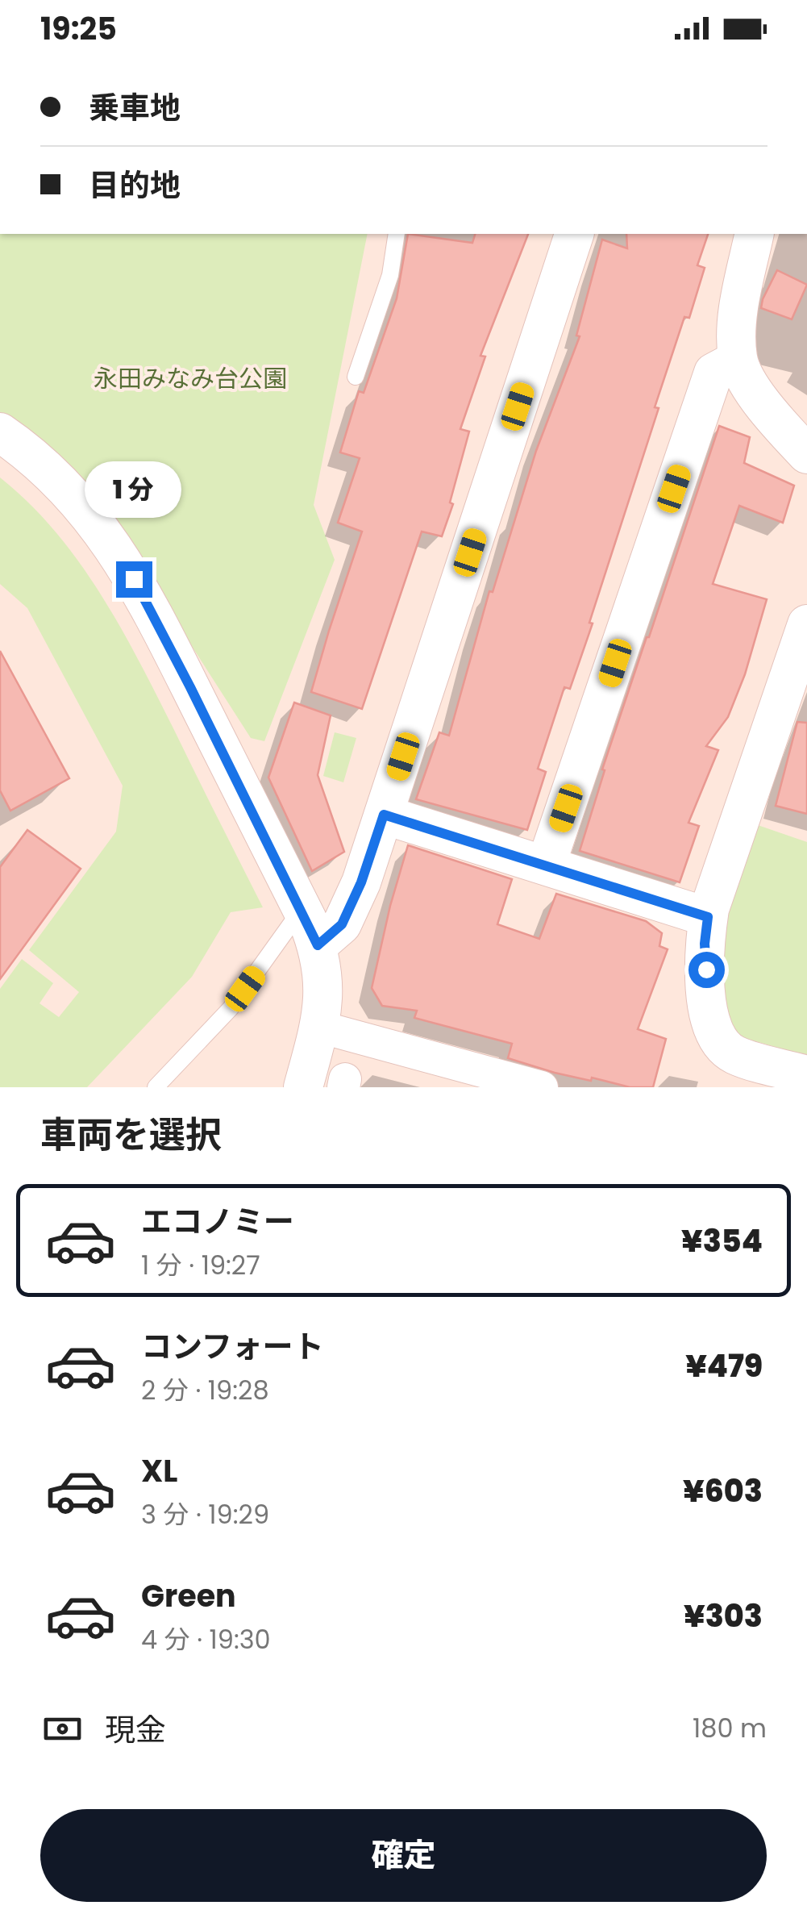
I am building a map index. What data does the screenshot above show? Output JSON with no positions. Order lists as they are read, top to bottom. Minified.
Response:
{"parks":["永田みなみ台公園"],"page":{"status":"19:25","banner":["乗車地","目的地"],"bubble":"1 分","heading":"車両を選択","list":[{"name":"エコノミー","note":"1 分 · 19:27","value":"¥354"},{"name":"コンフォート","note":"2 分 · 19:28","value":"¥479"},{"name":"XL","note":"3 分 · 19:29","value":"¥603"},{"name":"Green","note":"4 分 · 19:30","value":"¥303"}],"pay":["現金","180 m"],"buttons":"確定"}}
